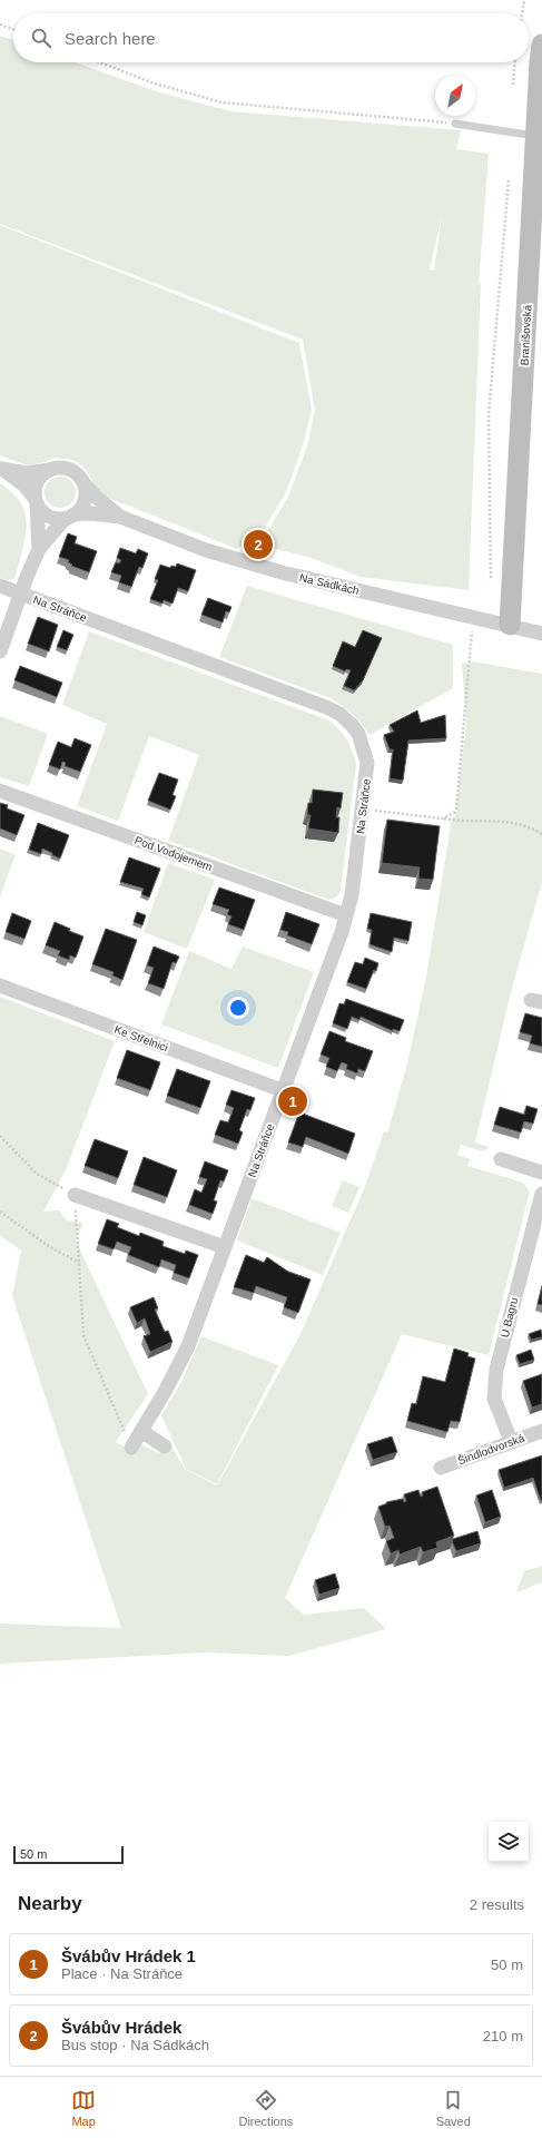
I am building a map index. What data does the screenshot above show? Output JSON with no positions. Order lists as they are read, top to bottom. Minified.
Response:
{"streets":{"street":["Branišovská","Na Sádkách","Na Stráňce","Pod Vodojemem","Ke Střelnici","U Bagru","Šindlodvorská"]},"crossings":[["Branišovská","Na Sádkách"],["Na Stráňce","Pod Vodojemem"],["Na Stráňce","Ke Střelnici"],["U Bagru","Šindlodvorská"]],"scale_bar":"50 m","north":"top right","page":{"search":"Search here","pins":["2","1"],"scale":"50 m","heading":["Nearby","2 results"],"list":[{"mark":"1","name":"Švábův Hrádek 1","note":"Place · Na Stráňce","value":"50 m"},{"mark":"2","name":"Švábův Hrádek","note":"Bus stop · Na Sádkách","value":"210 m"}],"nav":["Map","Directions","Saved"]}}
